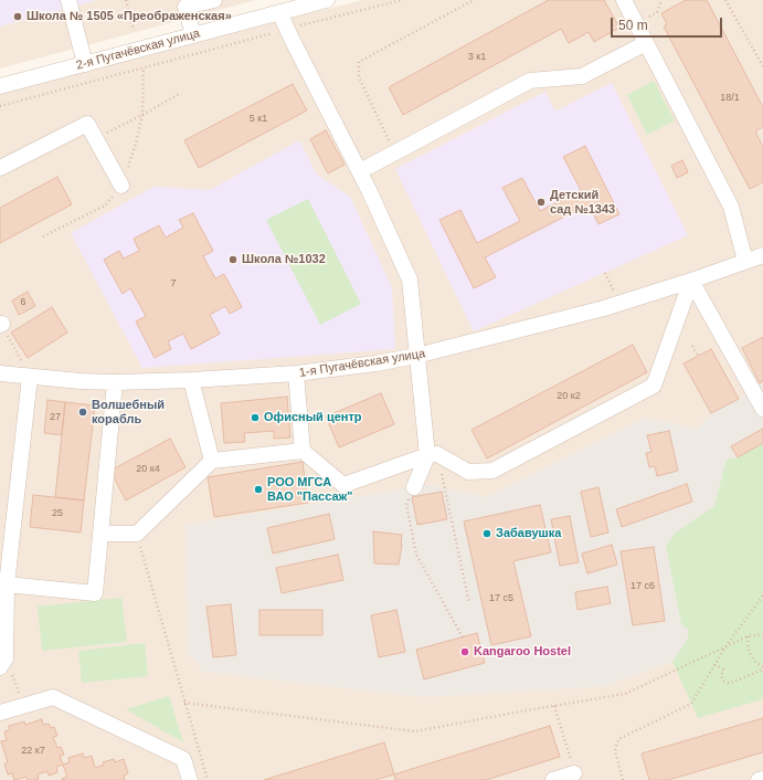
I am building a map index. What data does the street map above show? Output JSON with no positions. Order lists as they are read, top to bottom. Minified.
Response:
{"streets":{"street":["2-я Пугачёвская улица","1-я Пугачёвская улица"]},"places":["Школа № 1505 «Преображенская»","Детский сад №1343","Школа №1032","Волшебный корабль","Офисный центр","РОО МГСА ВАО \"Пассаж\"","Забавушка","Kangaroo Hostel"],"house_numbers":["3 к1","18/1","5 к1","7","6","20 к2","27","20 к4","25","17 с6","17 с5","22 к7"],"scale_bar":"50 m"}
